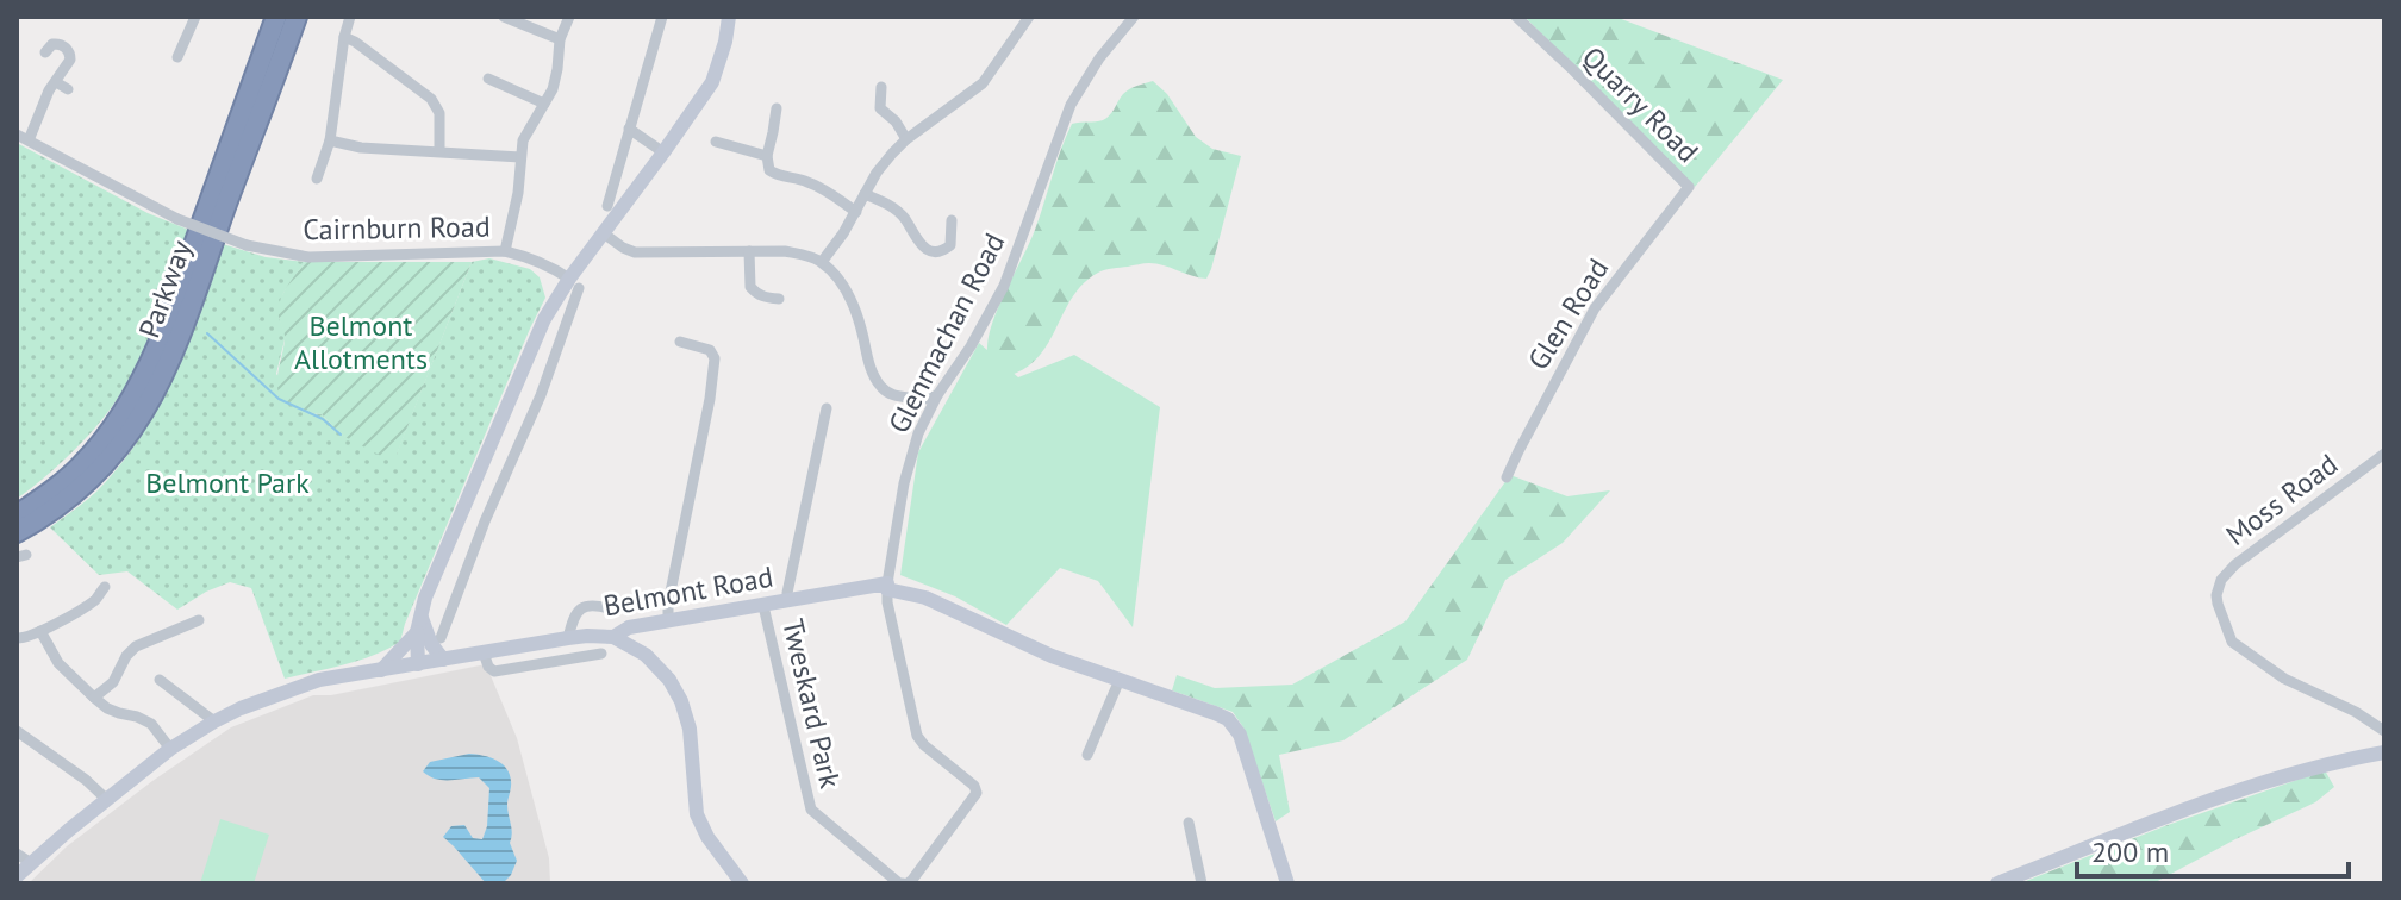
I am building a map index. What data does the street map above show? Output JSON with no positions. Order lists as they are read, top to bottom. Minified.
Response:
{"streets":{"highway":["Parkway"],"main road":["Belmont Road"],"street":["Quarry Road","Cairnburn Road","Glen Road","Glenmachan Road","Moss Road","Tweskard Park"]},"crossings":[["Quarry Road","Glen Road"],["Glenmachan Road","Belmont Road"],["Glenmachan Road","Tweskard Park"],["Belmont Road","Tweskard Park"]],"parks":["Belmont Allotments","Belmont Park"],"scale_bar":"200 m"}
